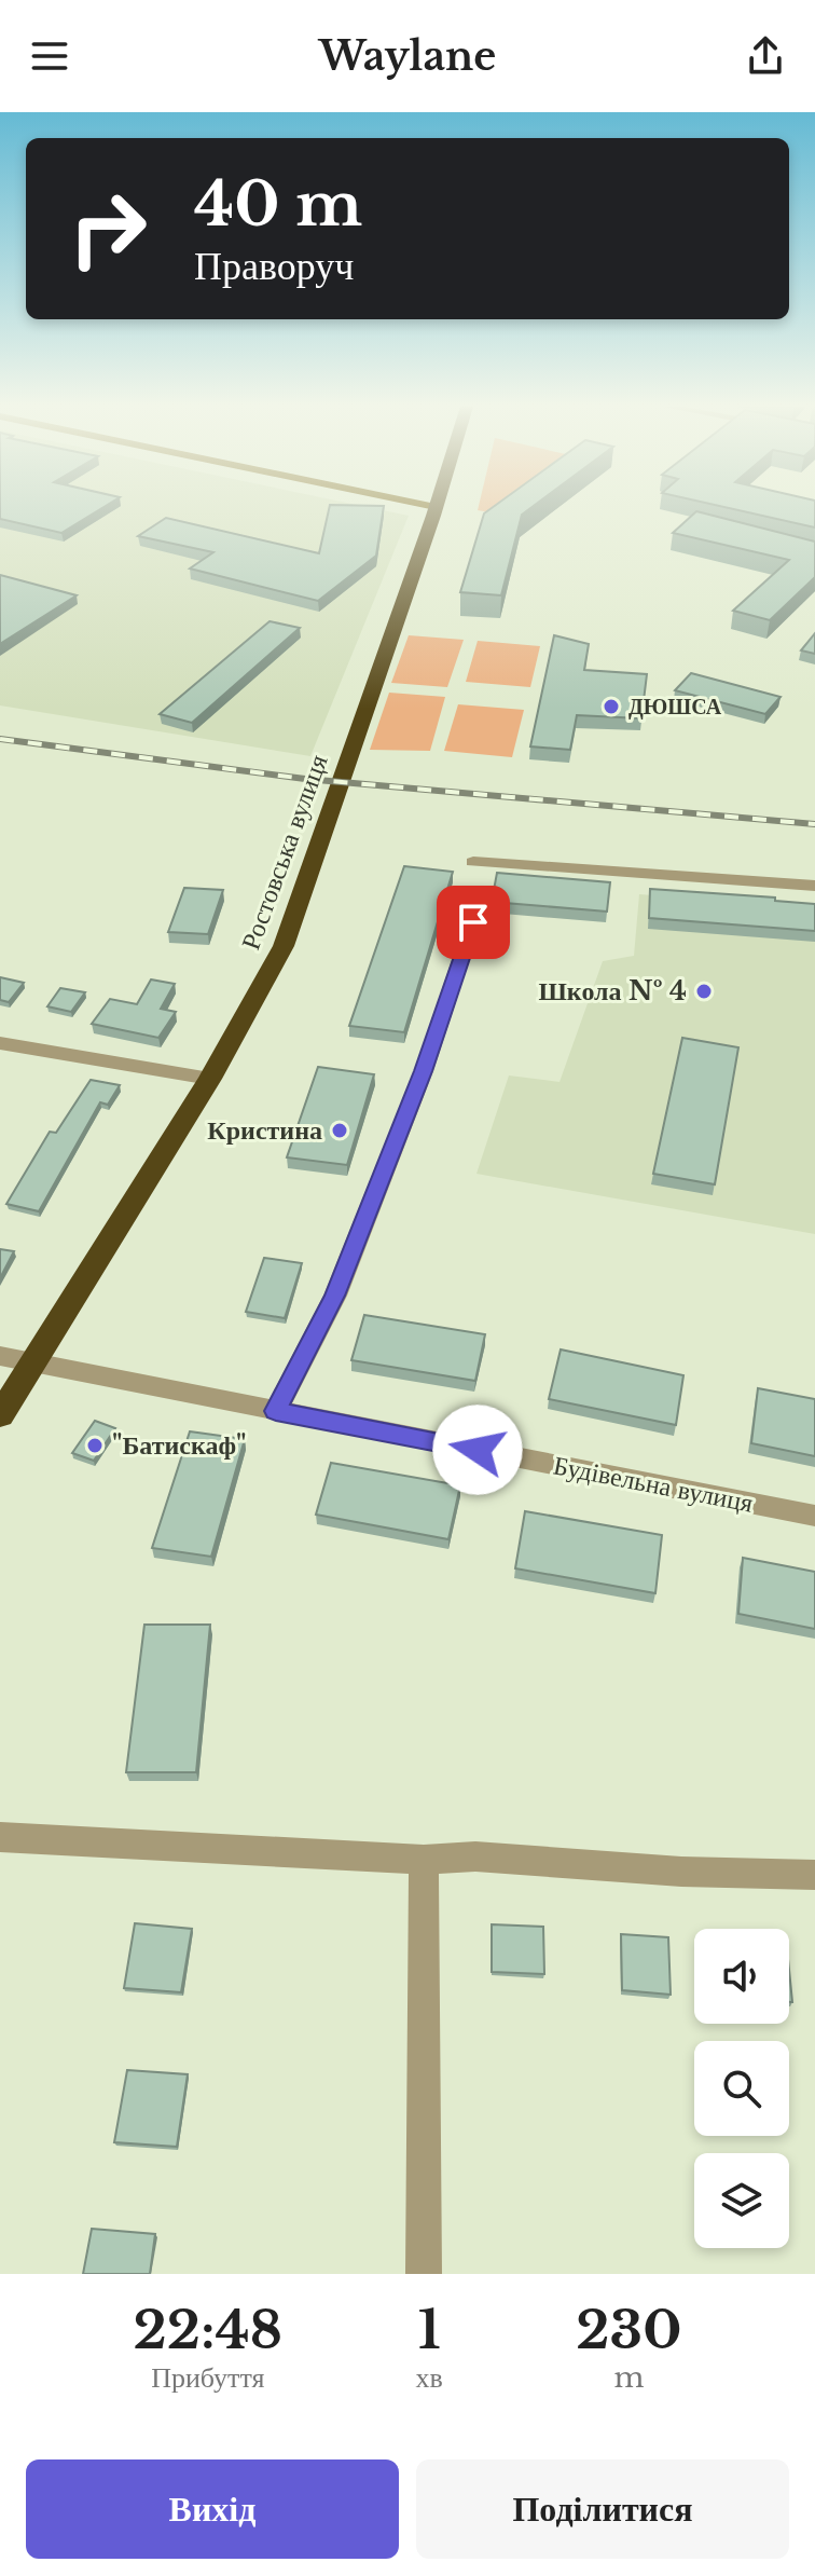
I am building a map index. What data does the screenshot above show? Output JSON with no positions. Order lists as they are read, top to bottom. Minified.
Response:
{"streets":{"highway":["Ростовська вулиця"],"street":["Будівельна вулиця"]},"crossings":[["Ростовська вулиця","Будівельна вулиця"]],"places":["ДЮШСА","Школа № 4","Кристина","\"Батискаф\""],"page":{"header":"Waylane","turn":["40 m","Праворуч"],"eta":["22:48","Прибуття","1","хв","230","m"],"buttons":["Вихід","Поділитися"]}}
